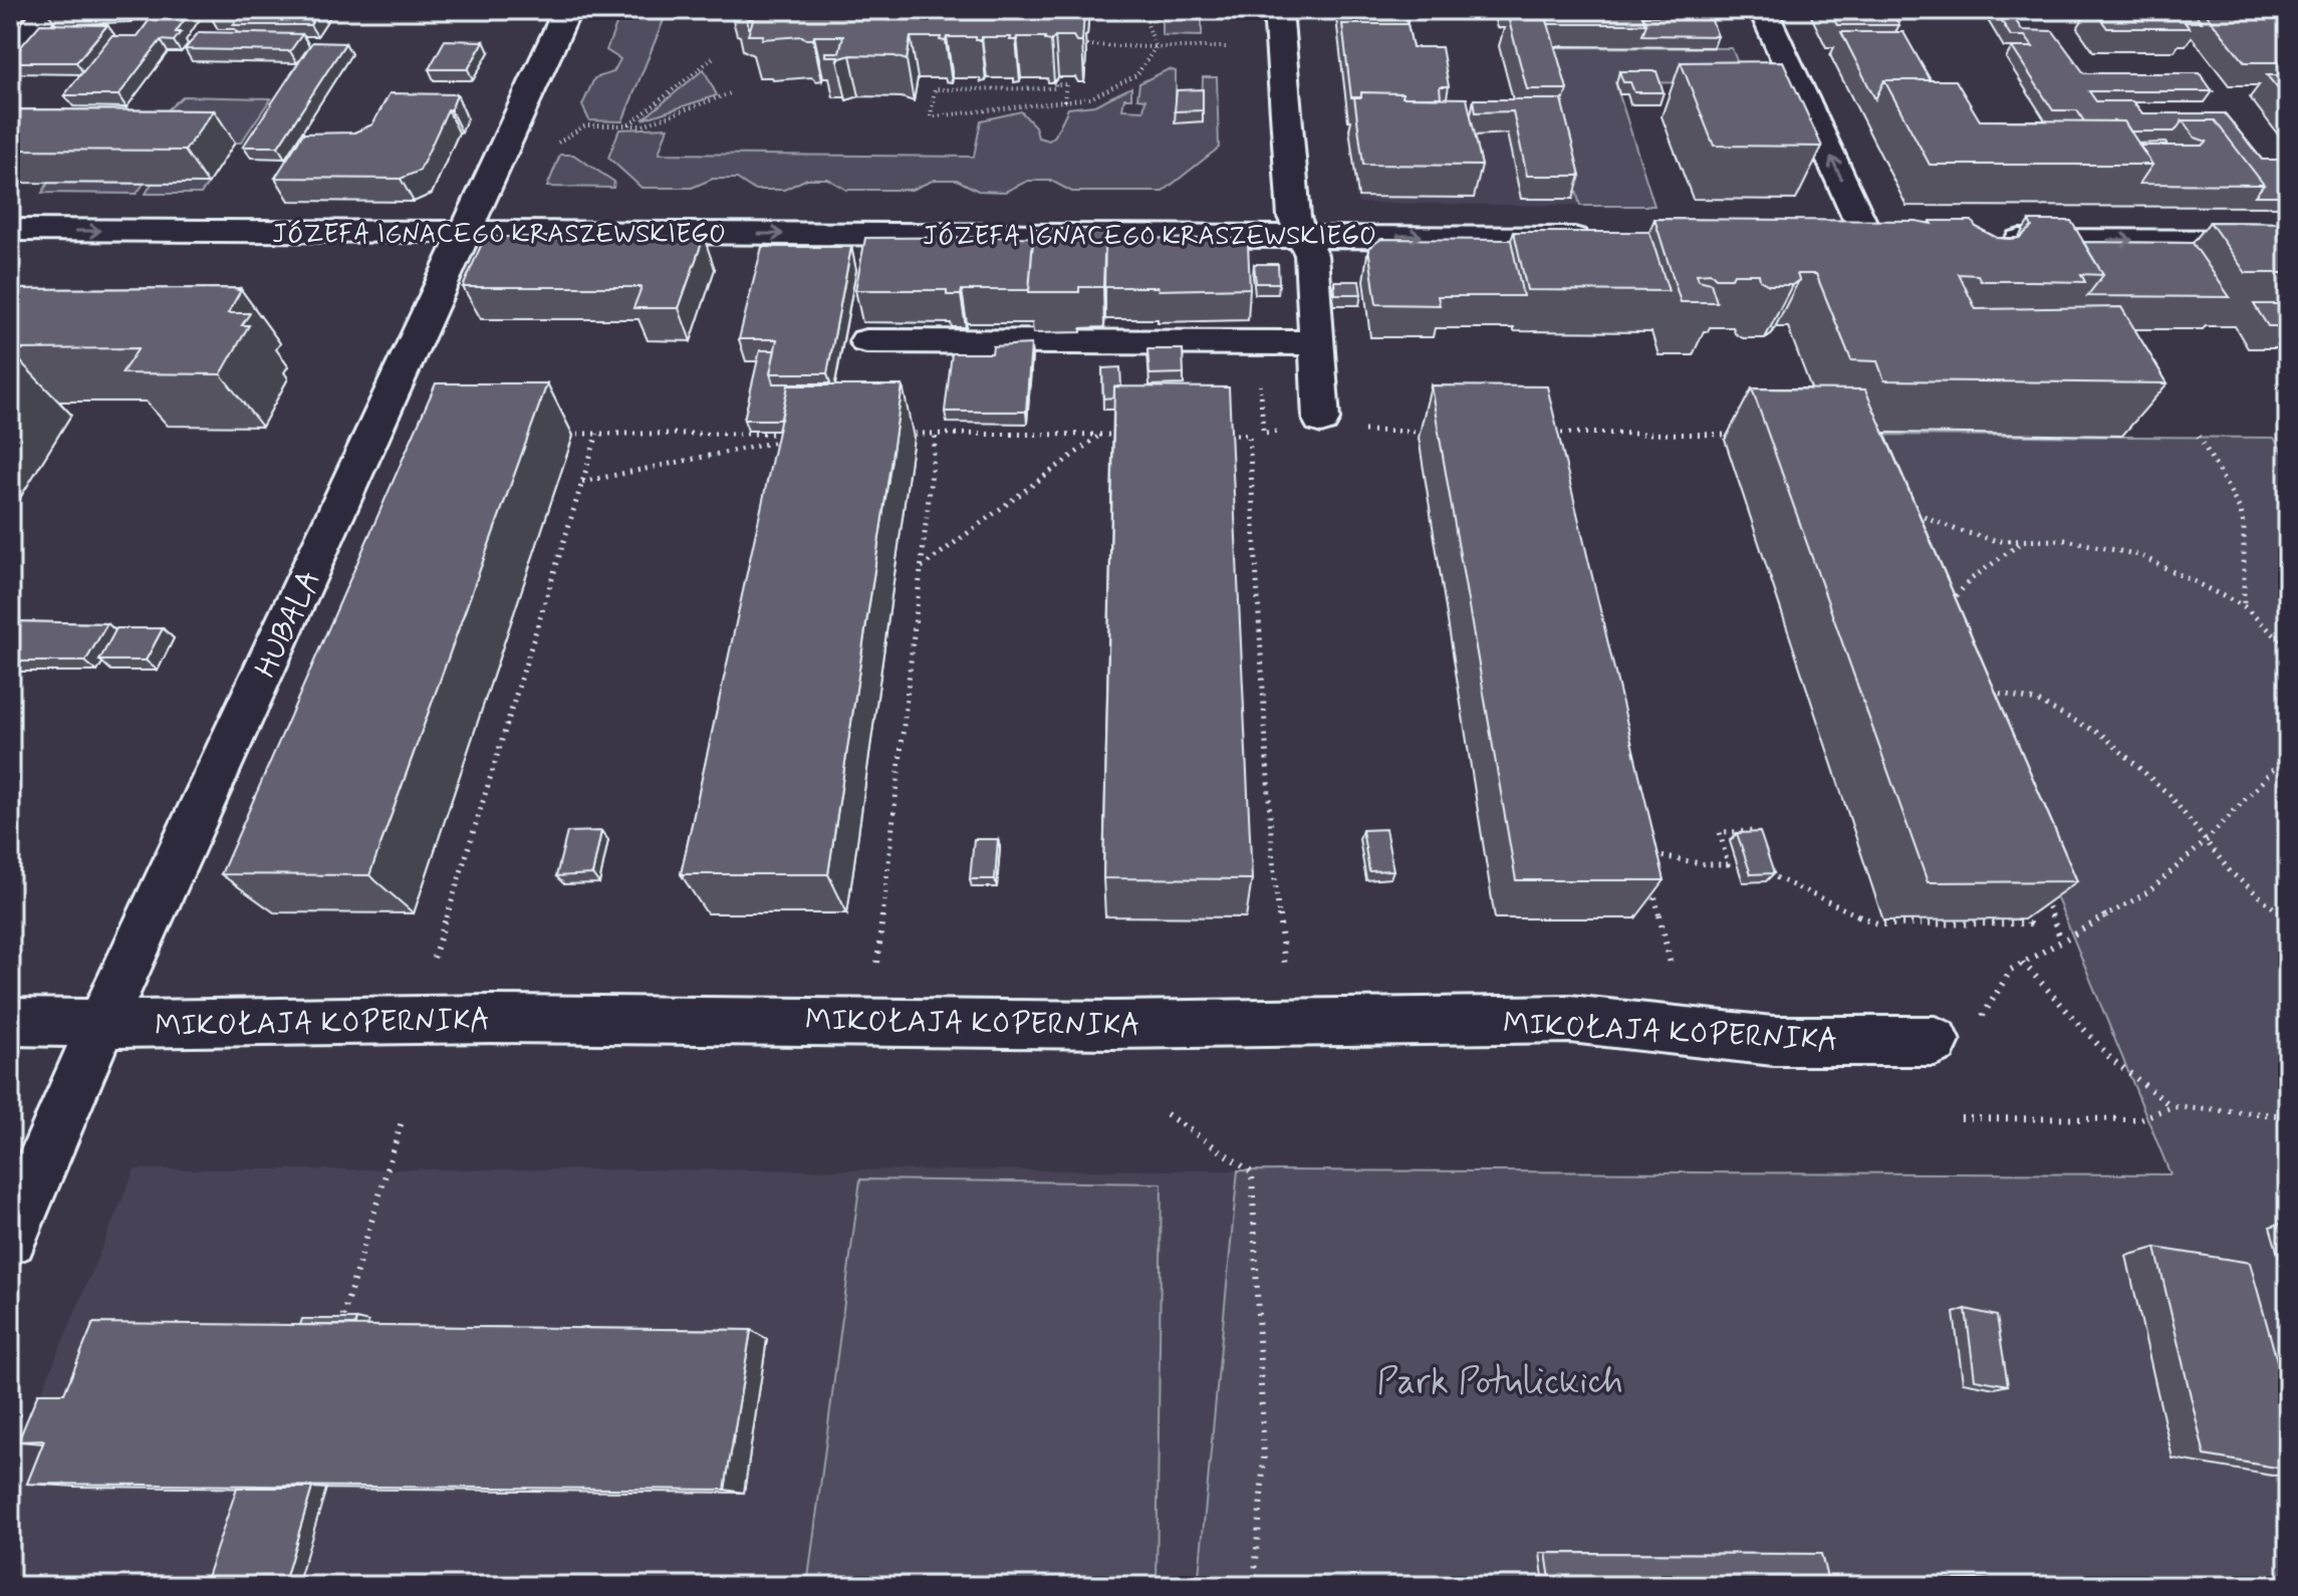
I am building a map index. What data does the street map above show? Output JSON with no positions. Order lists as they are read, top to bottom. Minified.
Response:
{"streets":{"street":["JÓZEFA IGNACEGO KRASZEWSKIEGO","HUBALA","MIKOŁAJA KOPERNIKA"]},"crossings":[["JÓZEFA IGNACEGO KRASZEWSKIEGO","HUBALA"],["HUBALA","MIKOŁAJA KOPERNIKA"]],"one_way":["JÓZEFA IGNACEGO KRASZEWSKIEGO"],"parks":["Park Potulickich"]}
